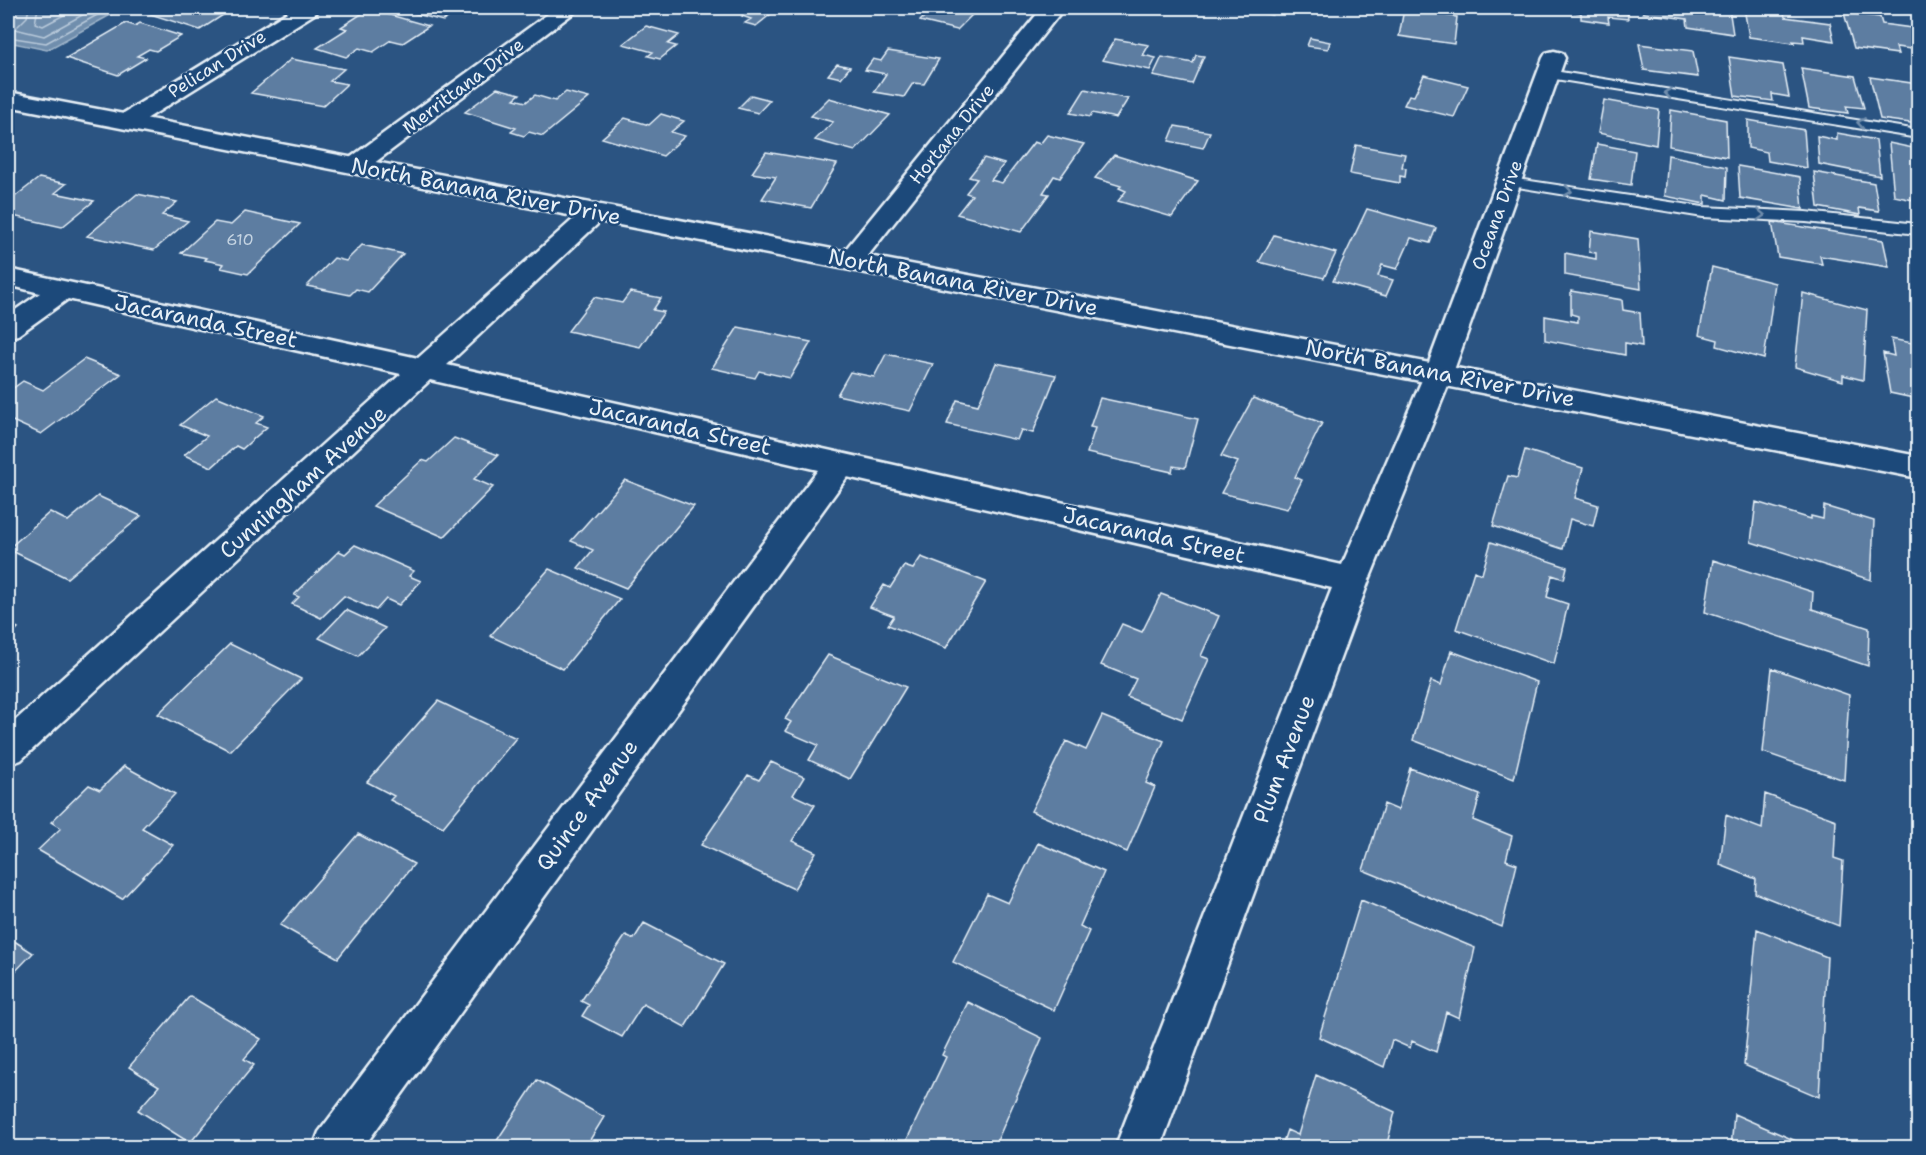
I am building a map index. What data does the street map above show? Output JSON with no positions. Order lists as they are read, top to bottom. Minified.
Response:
{"streets":{"street":["Pelican Drive","Merrittana Drive","Hortana Drive","North Banana River Drive","Oceana Drive","Jacaranda Street","Cunningham Avenue","Plum Avenue","Quince Avenue"]},"crossings":[["Pelican Drive","North Banana River Drive"],["Merrittana Drive","North Banana River Drive"],["Hortana Drive","North Banana River Drive"],["North Banana River Drive","Oceana Drive"],["North Banana River Drive","Cunningham Avenue"],["North Banana River Drive","Plum Avenue"],["Oceana Drive","Plum Avenue"],["Jacaranda Street","Cunningham Avenue"],["Jacaranda Street","Plum Avenue"],["Jacaranda Street","Quince Avenue"]],"house_numbers":["610"]}
